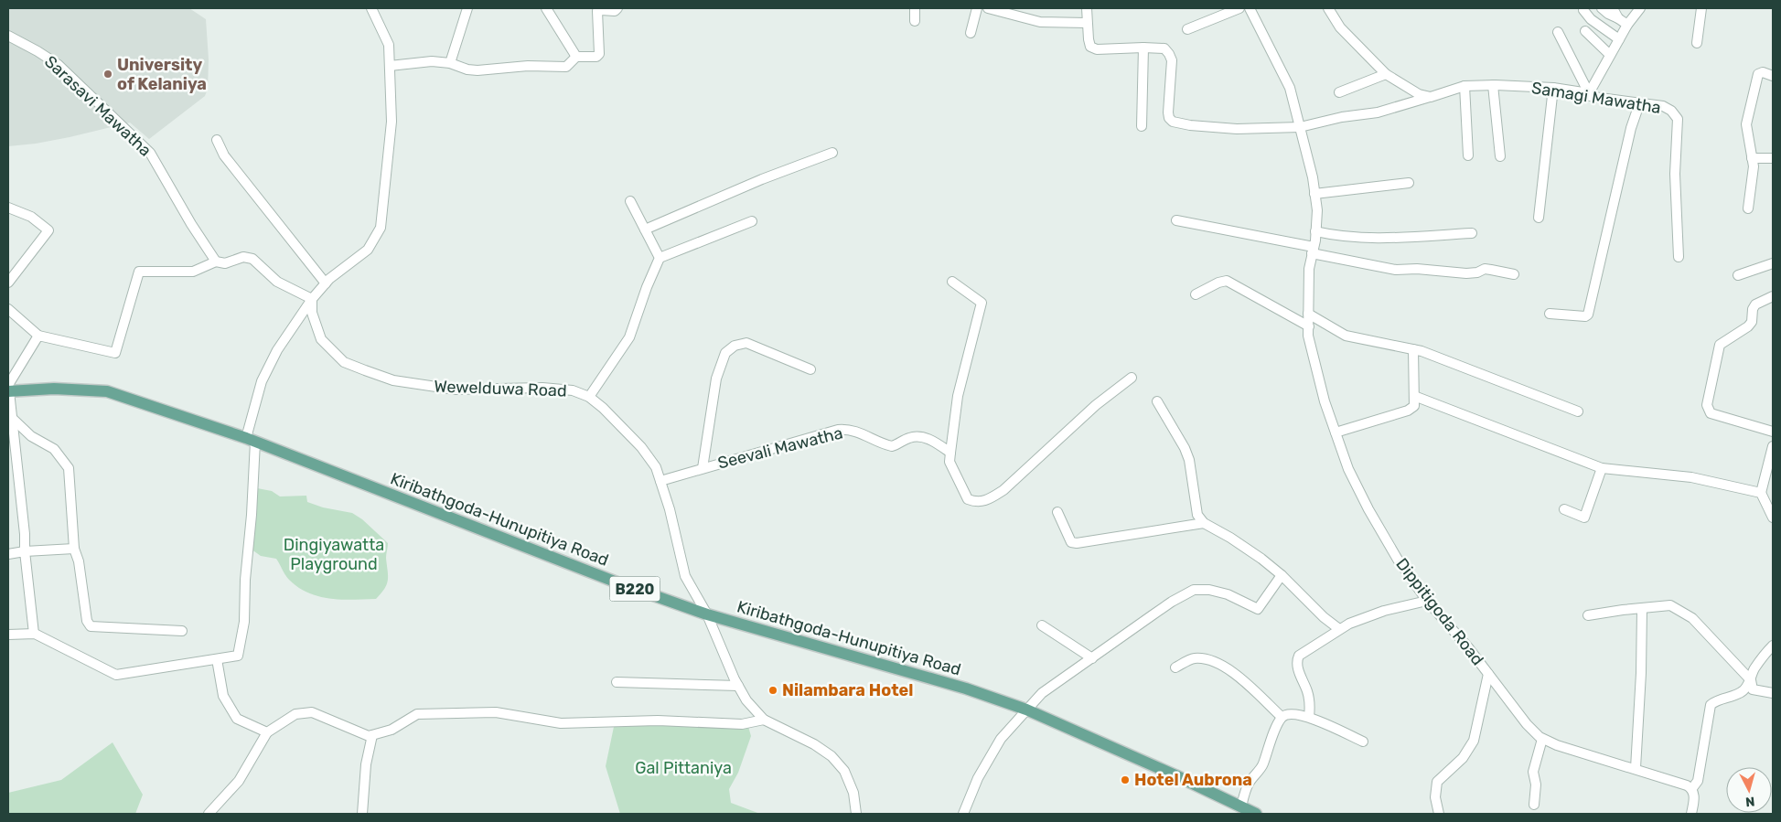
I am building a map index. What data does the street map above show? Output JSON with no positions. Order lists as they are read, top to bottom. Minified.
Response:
{"streets":{"main road":["Kiribathgoda-Hunupitiya Road","B220"],"street":["Samagi Mawatha","Sarasavi Mawatha","Wewelduwa Road","Seevali Mawatha","Dippitigoda Road"]},"crossings":[["Samagi Mawatha","Dippitigoda Road"],["Wewelduwa Road","Seevali Mawatha"],["Wewelduwa Road","Kiribathgoda-Hunupitiya Road"]],"parks":["Dingiyawatta Playground","Gal Pittaniya"],"places":["University of Kelaniya","Nilambara Hotel","Hotel Aubrona"],"north":"bottom"}
